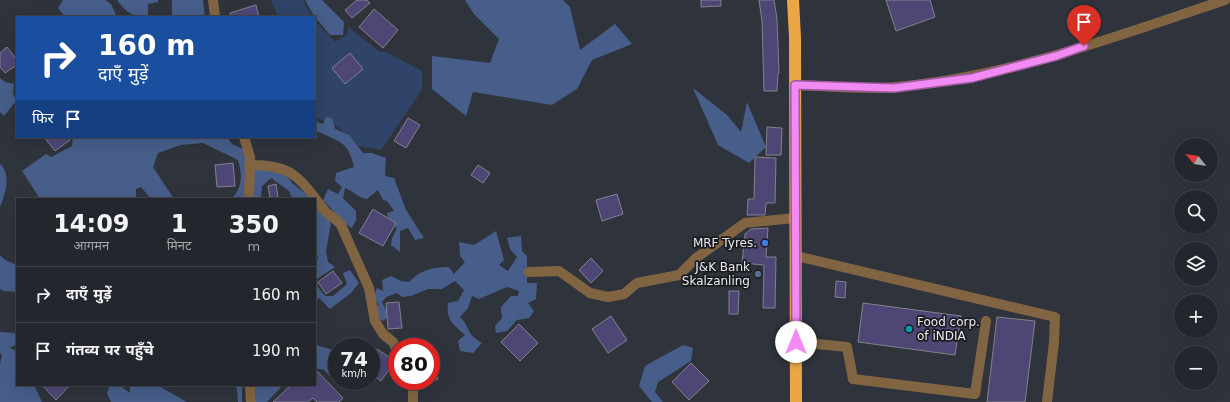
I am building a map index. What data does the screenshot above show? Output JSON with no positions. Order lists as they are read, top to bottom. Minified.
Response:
{"places":["MRF Tyres.","J&K Bank Skalzanling","Food corp. of iNDIA"],"north":"top left","page":{"turn":["160 m","दाएँ मुड़ें"],"then":"फिर","map_buttons":["+","−"],"eta":["14:09","आगमन","1","मिनट","350","m"],"list":[{"name":"दाएँ मुड़ें","value":"160 m"},{"name":"गंतव्य पर पहुँचे","value":"190 m"}],"speed":"74 km/h","limit":"80"}}
